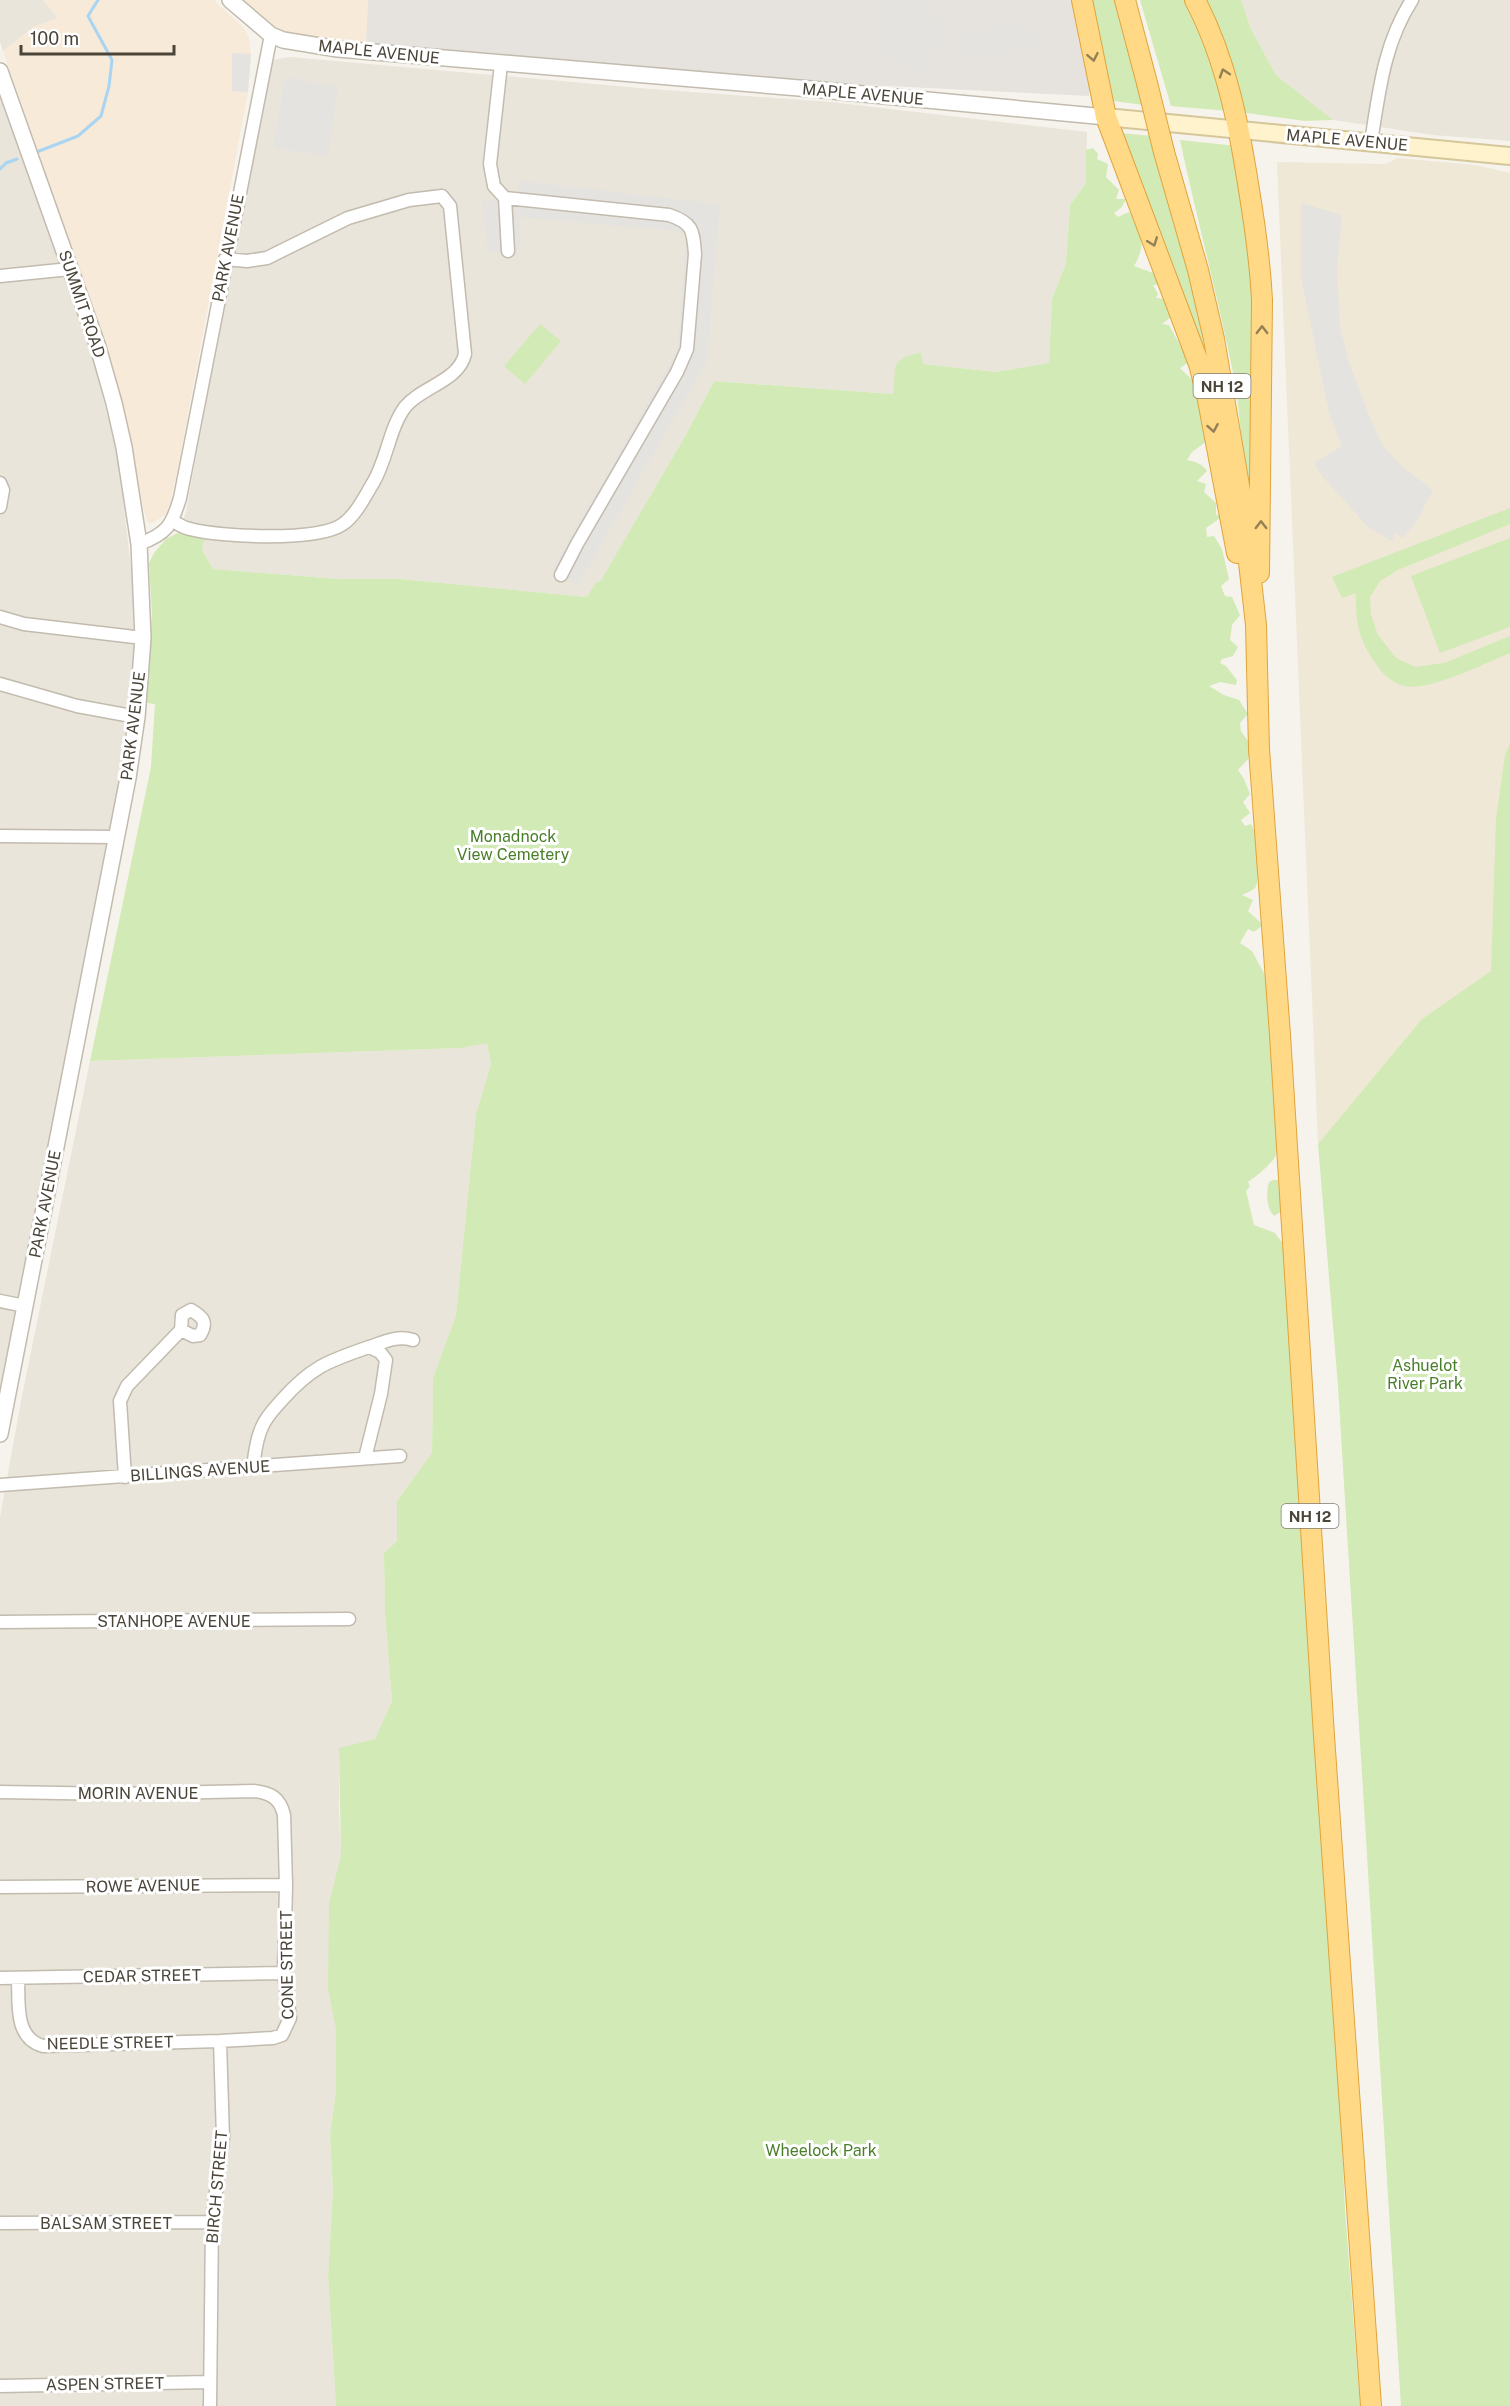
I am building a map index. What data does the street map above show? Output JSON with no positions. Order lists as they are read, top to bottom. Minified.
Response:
{"streets":{"highway":["NH 12"],"main road":["MAPLE AVENUE"],"street":["PARK AVENUE","SUMMIT ROAD","BILLINGS AVENUE","STANHOPE AVENUE","MORIN AVENUE","ROWE AVENUE","CONE STREET","CEDAR STREET","NEEDLE STREET","BIRCH STREET","BALSAM STREET","ASPEN STREET"]},"crossings":[["MAPLE AVENUE","PARK AVENUE"],["PARK AVENUE","SUMMIT ROAD"],["MORIN AVENUE","CONE STREET"],["ROWE AVENUE","CONE STREET"],["CONE STREET","CEDAR STREET"],["CONE STREET","NEEDLE STREET"],["CONE STREET","BIRCH STREET"],["CEDAR STREET","NEEDLE STREET"],["NEEDLE STREET","BIRCH STREET"],["BIRCH STREET","BALSAM STREET"],["BIRCH STREET","ASPEN STREET"]],"parks":["Monadnock View Cemetery","Ashuelot River Park","Wheelock Park"],"scale_bar":"100 m"}
